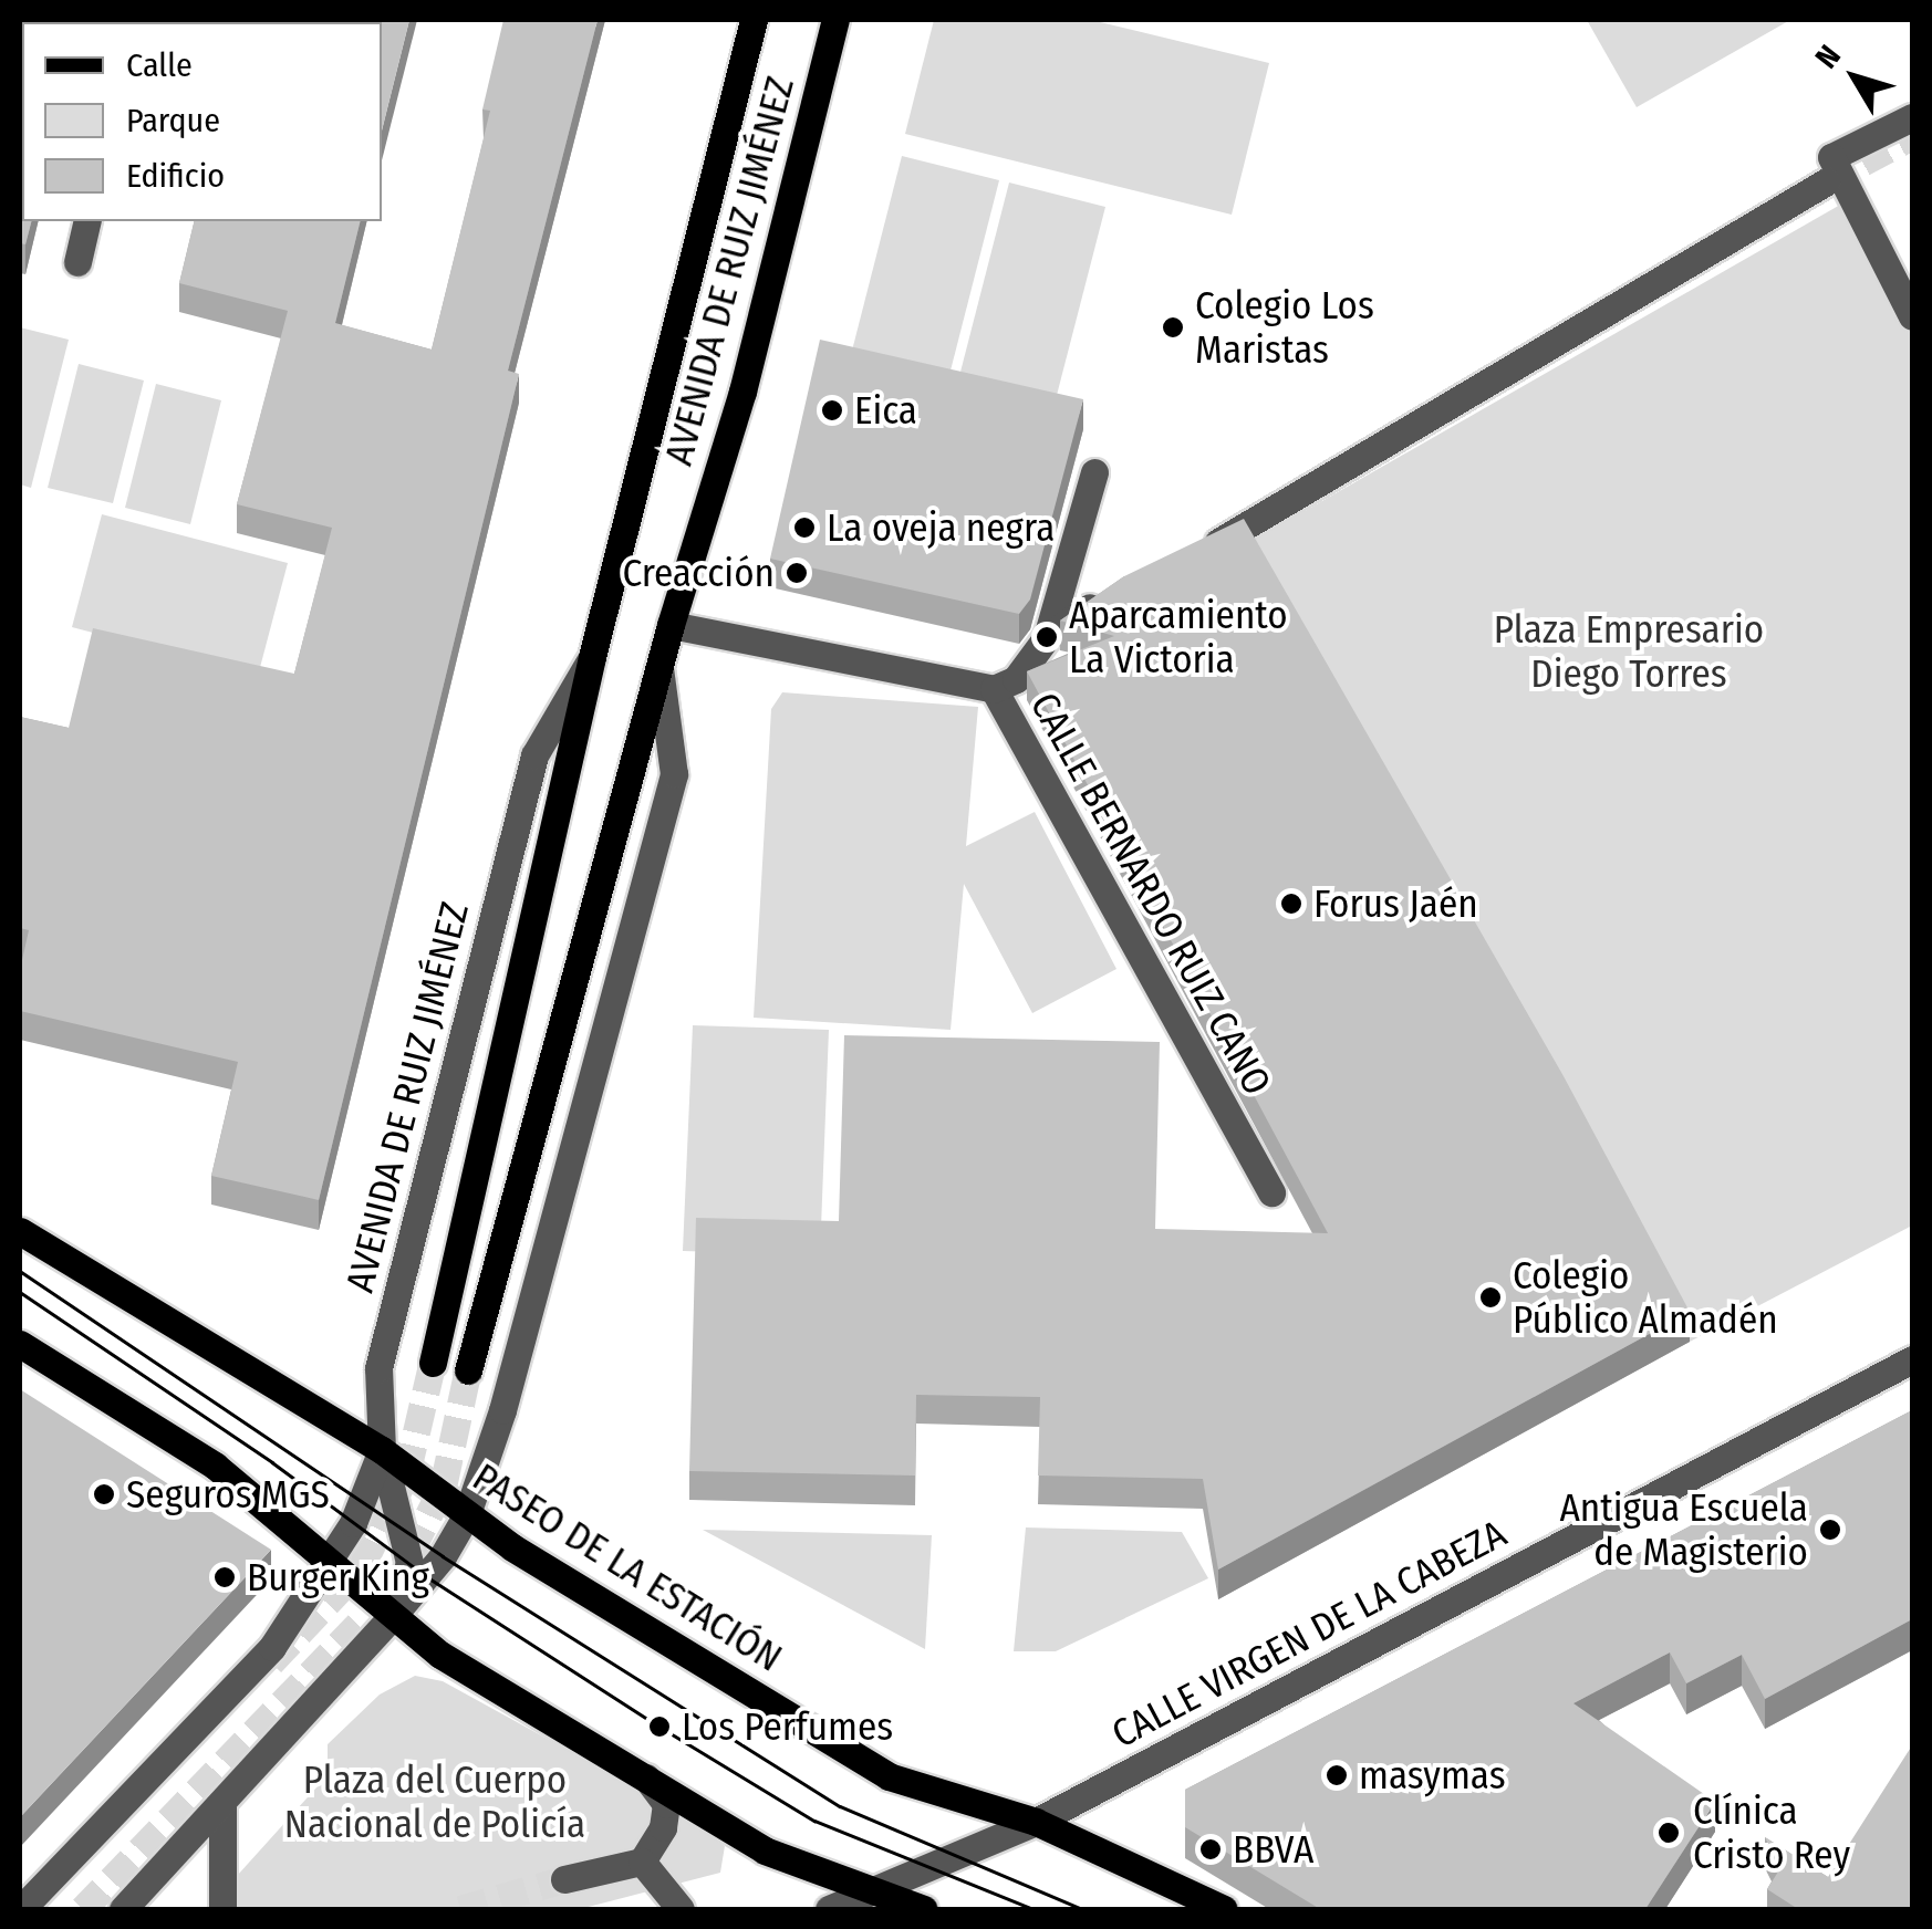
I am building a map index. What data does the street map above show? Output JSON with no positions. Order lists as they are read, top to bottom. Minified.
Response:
{"streets":{"main road":["AVENIDA DE RUIZ JIMÉNEZ","PASEO DE LA ESTACIÓN"],"street":["CALLE BERNARDO RUIZ CANO","CALLE VIRGEN DE LA CABEZA"]},"crossings":[["AVENIDA DE RUIZ JIMÉNEZ","CALLE BERNARDO RUIZ CANO"],["AVENIDA DE RUIZ JIMÉNEZ","PASEO DE LA ESTACIÓN"],["PASEO DE LA ESTACIÓN","CALLE VIRGEN DE LA CABEZA"]],"parks":["Plaza Empresario Diego Torres","Plaza del Cuerpo Nacional de Policía"],"places":["Colegio Los Maristas","Eica","La oveja negra","Creacción","Aparcamiento La Victoria","Forus Jaén","Colegio Público Almadén","Seguros MGS","Antigua Escuela de Magisterio","Burger King","Los Perfumes","masymas","Clínica Cristo Rey","BBVA"],"legend":["Calle","Parque","Edificio"],"north":"top left"}
